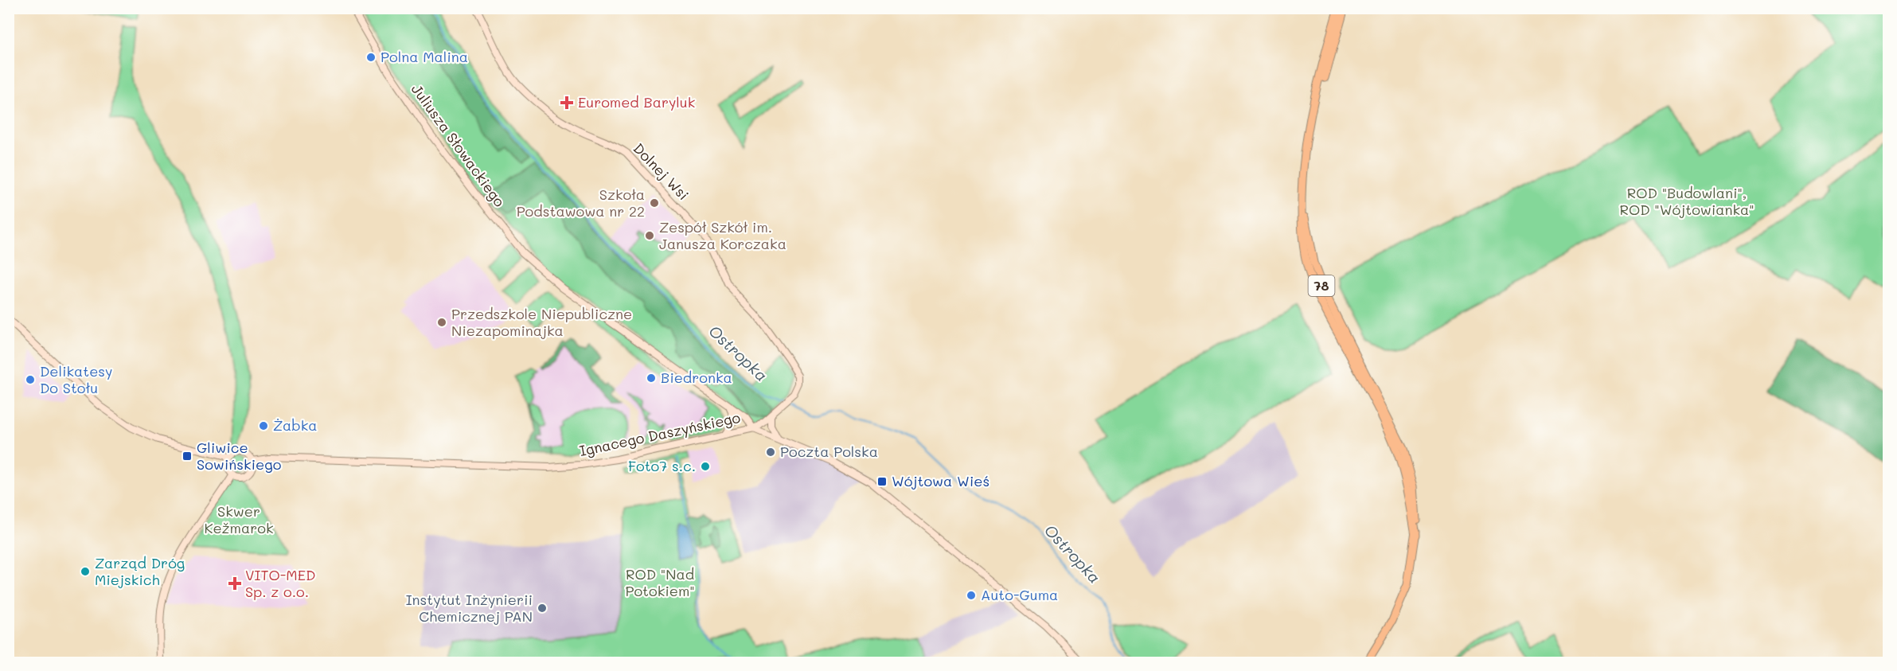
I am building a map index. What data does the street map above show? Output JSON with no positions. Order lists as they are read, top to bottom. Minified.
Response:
{"streets":{"main road":["Juliusza Słowackiego","Dolnej Wsi","78","Ignacego Daszyńskiego"]},"crossings":[["Juliusza Słowackiego","Ignacego Daszyńskiego"]],"water":["Ostropka"],"parks":["ROD \"Budowlani\", ROD \"Wójtowianka\"","Skwer Kežmarok","ROD \"Nad Potokiem\""],"places":{"other":["Polna Malina","Szkoła Podstawowa nr 22","Zespół Szkół im. Janusza Korczaka","Przedszkole Niepubliczne Niezapominajka","Biedronka","Delikatesy Do Stołu","Żabka","Poczta Polska","Foto7 s.c.","Zarząd Dróg Miejskich","Auto-Guma","Instytut Inżynierii Chemicznej PAN"],"health":["Euromed Baryluk","VITO-MED Sp. z o.o."],"transit":["Gliwice Sowińskiego","Wójtowa Wieś"]}}
